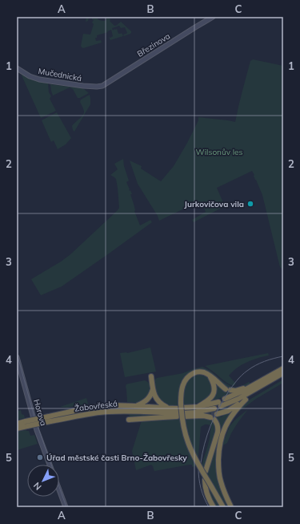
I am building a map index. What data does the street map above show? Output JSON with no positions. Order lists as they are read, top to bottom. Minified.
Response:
{"streets":{"highway":["Žabovřeská"],"street":["Březinova","Mučednická","Horova"]},"crossings":[["Březinova","Mučednická"]],"parks":["Wilsonův les"],"places":["Jurkovičova vila","Úřad městské časti Brno-Žabovřesky"],"north":"bottom left","grid":{"columns":["A","B","C"],"rows":["1","2","3","4","5"]}}
